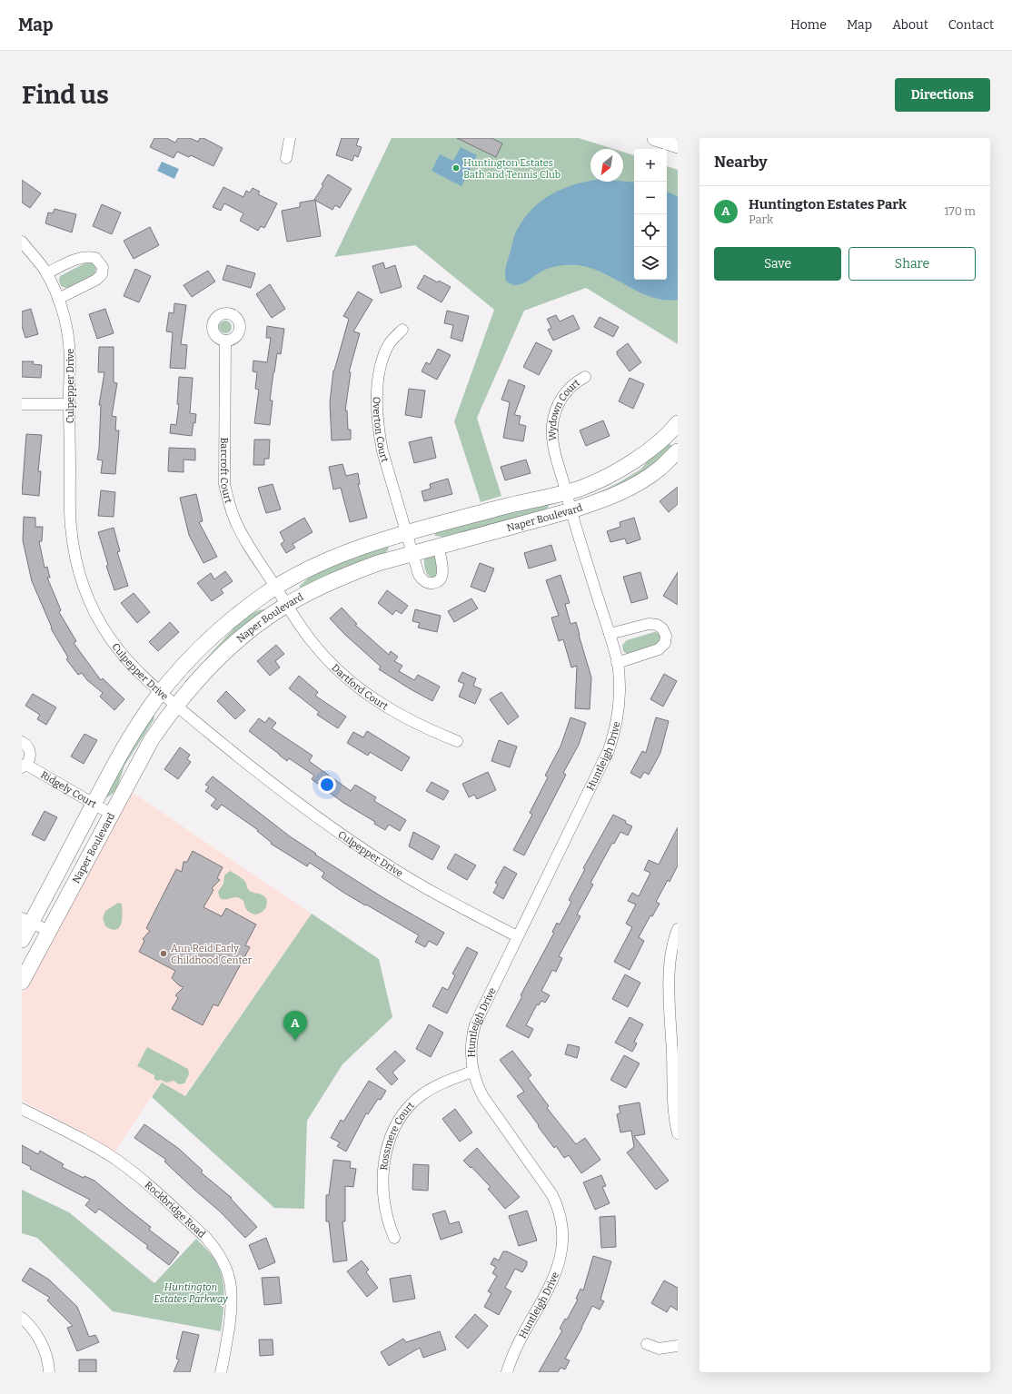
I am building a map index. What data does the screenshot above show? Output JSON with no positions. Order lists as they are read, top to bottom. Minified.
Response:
{"streets":{"main road":["Naper Boulevard"],"street":["Culpepper Drive","Wydown Court","Overton Court","Barcroft Court","Dartford Court","Huntleigh Drive","Ridgely Court","Rossmere Court","Rockbridge Road"]},"crossings":[["Culpepper Drive","Naper Boulevard"],["Culpepper Drive","Huntleigh Drive"],["Wydown Court","Naper Boulevard"],["Wydown Court","Huntleigh Drive"],["Overton Court","Naper Boulevard"],["Barcroft Court","Naper Boulevard"],["Barcroft Court","Dartford Court"],["Naper Boulevard","Dartford Court"],["Naper Boulevard","Huntleigh Drive"],["Naper Boulevard","Ridgely Court"],["Huntleigh Drive","Rossmere Court"]],"parks":["Huntington Estates Parkway"],"places":["Huntington Estates Bath and Tennis Club","Ann Reid Early Childhood Center"],"north":"bottom left","page":{"header":"Map","nav":["Home","Map","About","Contact"],"buttons":["Directions",["Save","Share"]],"title":"Find us","heading":"Nearby","map_buttons":["+","−"],"list":[{"mark":"A","name":"Huntington Estates Park","note":"Park","value":"170 m"}],"pins":"A"}}
